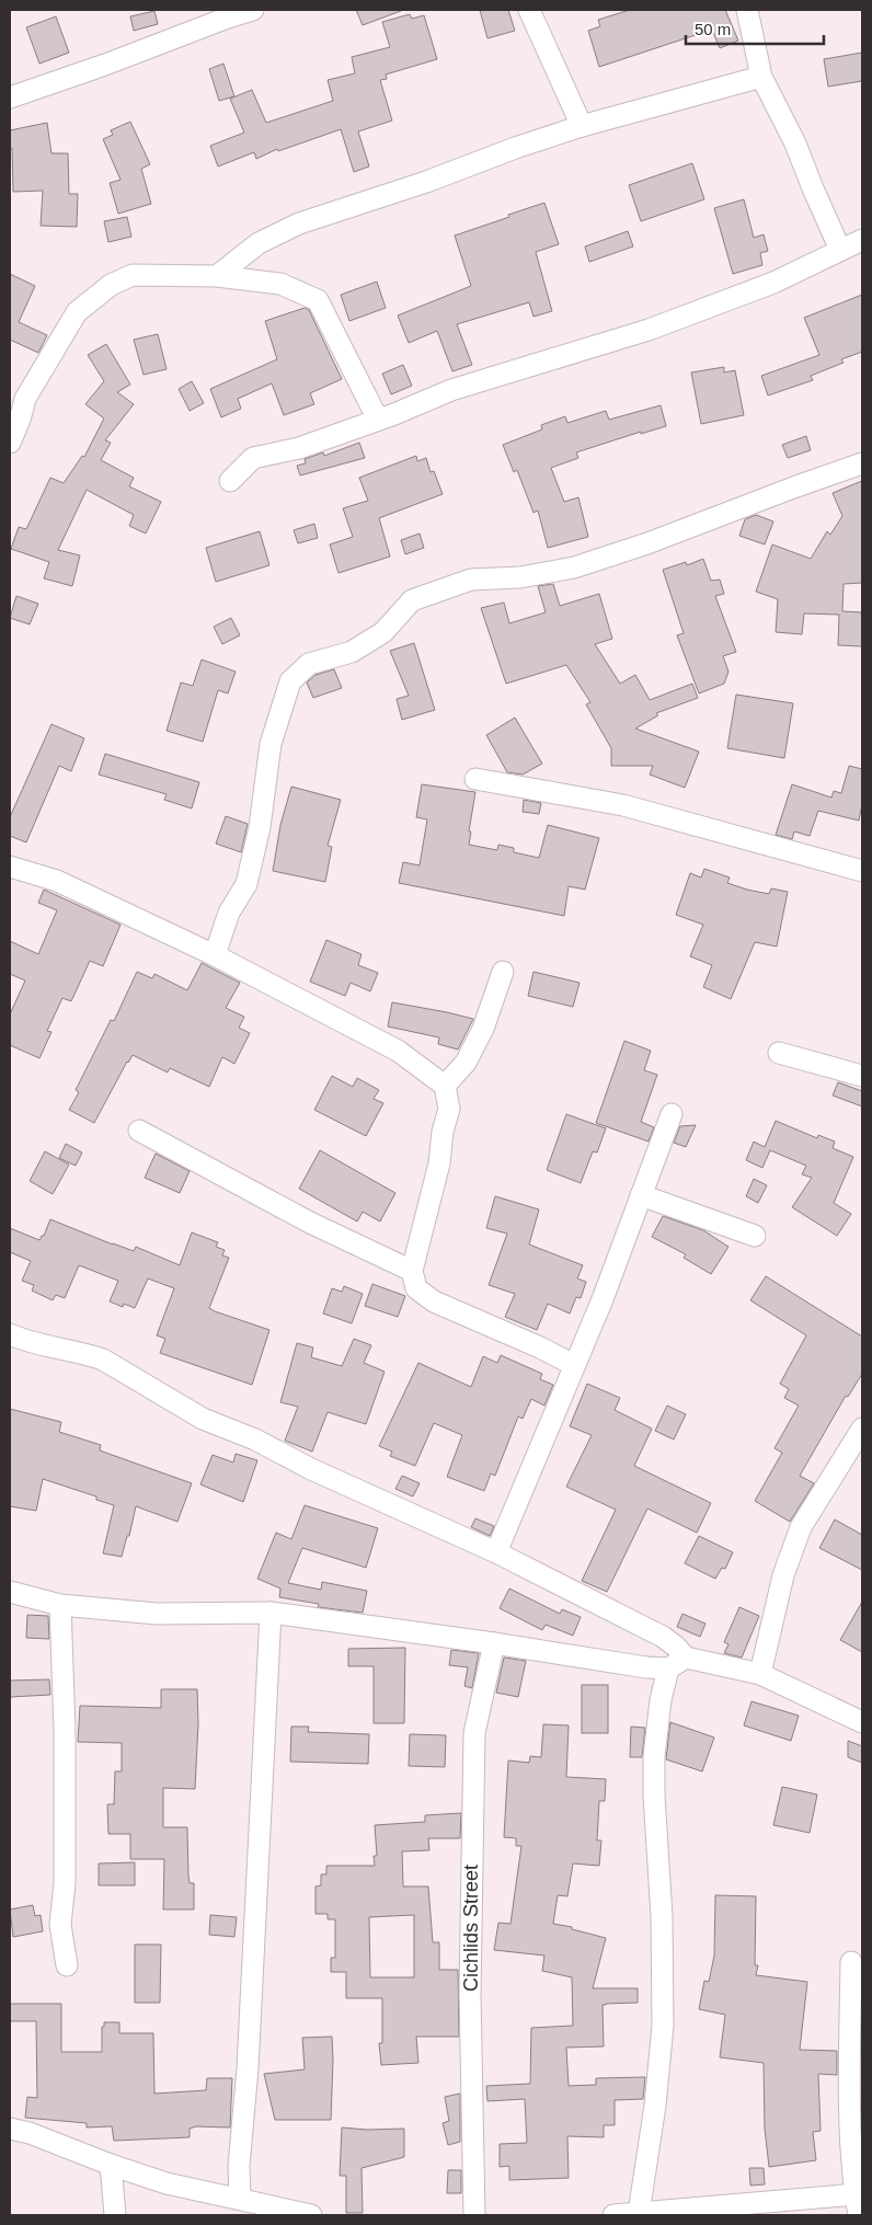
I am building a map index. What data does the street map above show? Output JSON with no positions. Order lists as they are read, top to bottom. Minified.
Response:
{"streets":{"street":["Cichlids Street"]},"scale_bar":"50 m"}
